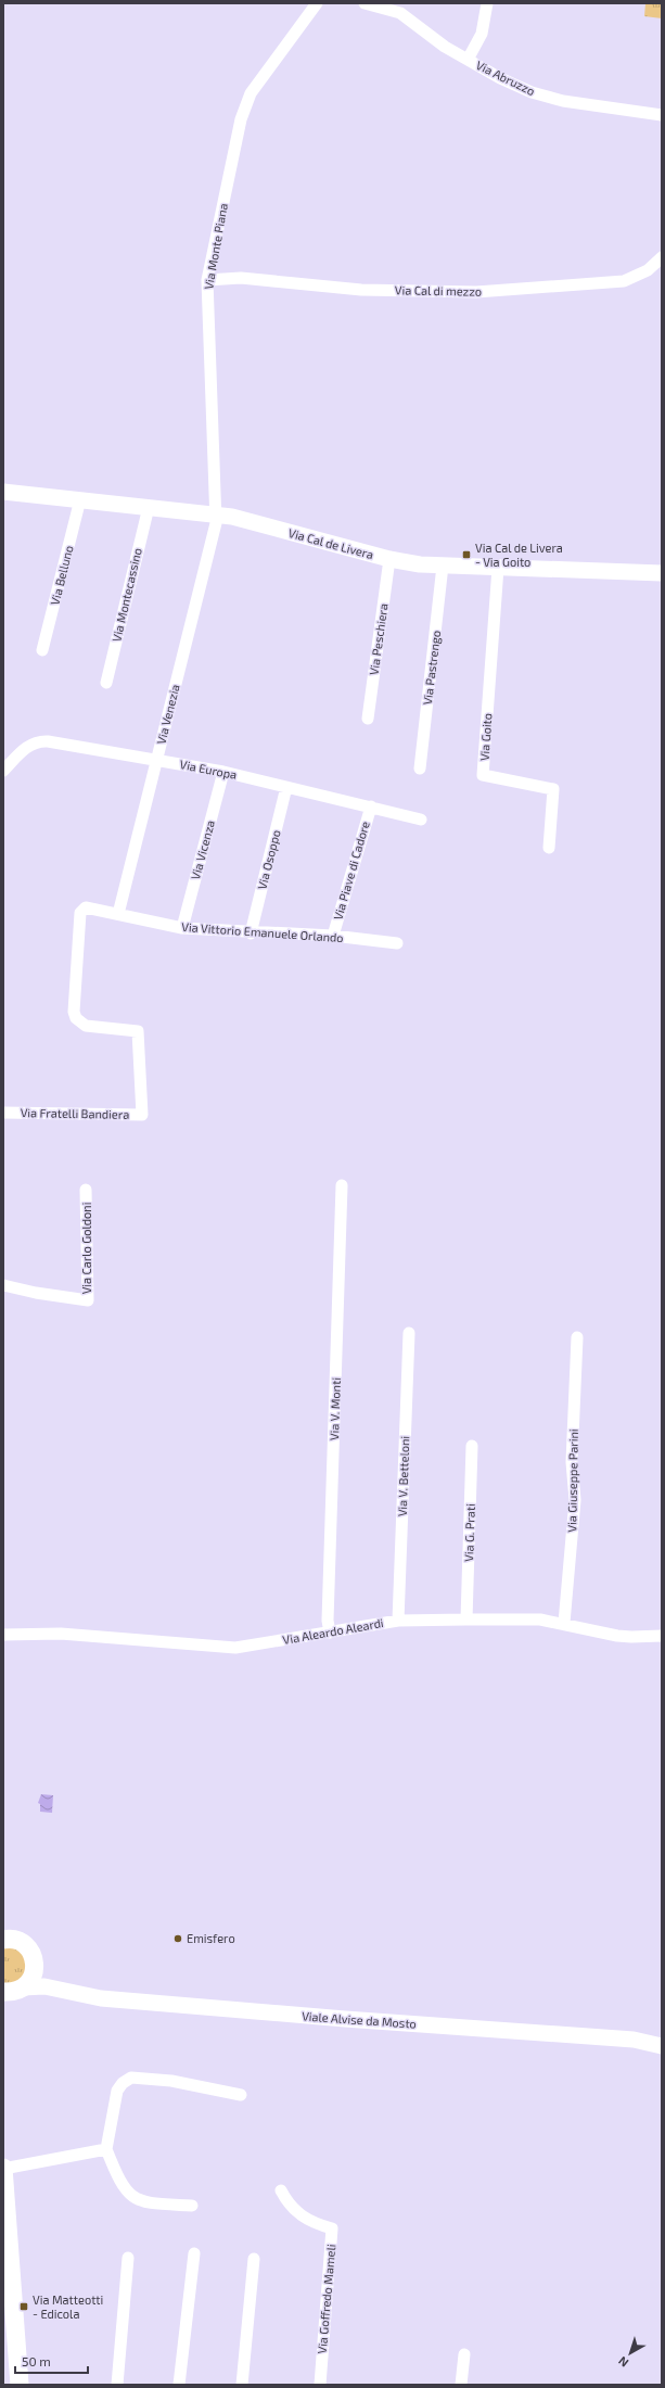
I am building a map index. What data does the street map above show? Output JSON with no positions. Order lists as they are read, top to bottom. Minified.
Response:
{"streets":{"main road":["Via Cal de Livera","Viale Alvise da Mosto"],"street":["Via Abruzzo","Via Monte Piana","Via Cal di mezzo","Via Belluno","Via Montecassino","Via Peschiera","Via Pastrengo","Via Venezia","Via Goito","Via Europa","Via Vicenza","Via Osoppo","Via Piave di Cadore","Via Vittorio Emanuele Orlando","Via Fratelli Bandiera","Via Carlo Goldoni","Via V. Monti","Via V. Betteloni","Via Giuseppe Parini","Via G. Prati","Via Aleardo Aleardi","Via Goffredo Mameli"]},"crossings":[["Via Monte Piana","Via Cal di mezzo"],["Via Monte Piana","Via Cal de Livera"],["Via Monte Piana","Via Venezia"],["Via Cal de Livera","Via Belluno"],["Via Cal de Livera","Via Montecassino"],["Via Cal de Livera","Via Peschiera"],["Via Cal de Livera","Via Pastrengo"],["Via Cal de Livera","Via Venezia"],["Via Cal de Livera","Via Goito"],["Via Venezia","Via Europa"],["Via Venezia","Via Vittorio Emanuele Orlando"],["Via Europa","Via Vicenza"],["Via Europa","Via Osoppo"],["Via Europa","Via Piave di Cadore"],["Via Vicenza","Via Vittorio Emanuele Orlando"],["Via Osoppo","Via Vittorio Emanuele Orlando"],["Via Piave di Cadore","Via Vittorio Emanuele Orlando"],["Via Vittorio Emanuele Orlando","Via Fratelli Bandiera"],["Via V. Monti","Via Aleardo Aleardi"],["Via V. Betteloni","Via Aleardo Aleardi"],["Via Giuseppe Parini","Via Aleardo Aleardi"],["Via G. Prati","Via Aleardo Aleardi"]],"places":{"transit":["Via Cal de Livera - Via Goito","Via Matteotti - Edicola"],"other":["Emisfero"]},"scale_bar":"50 m","north":"bottom left"}
